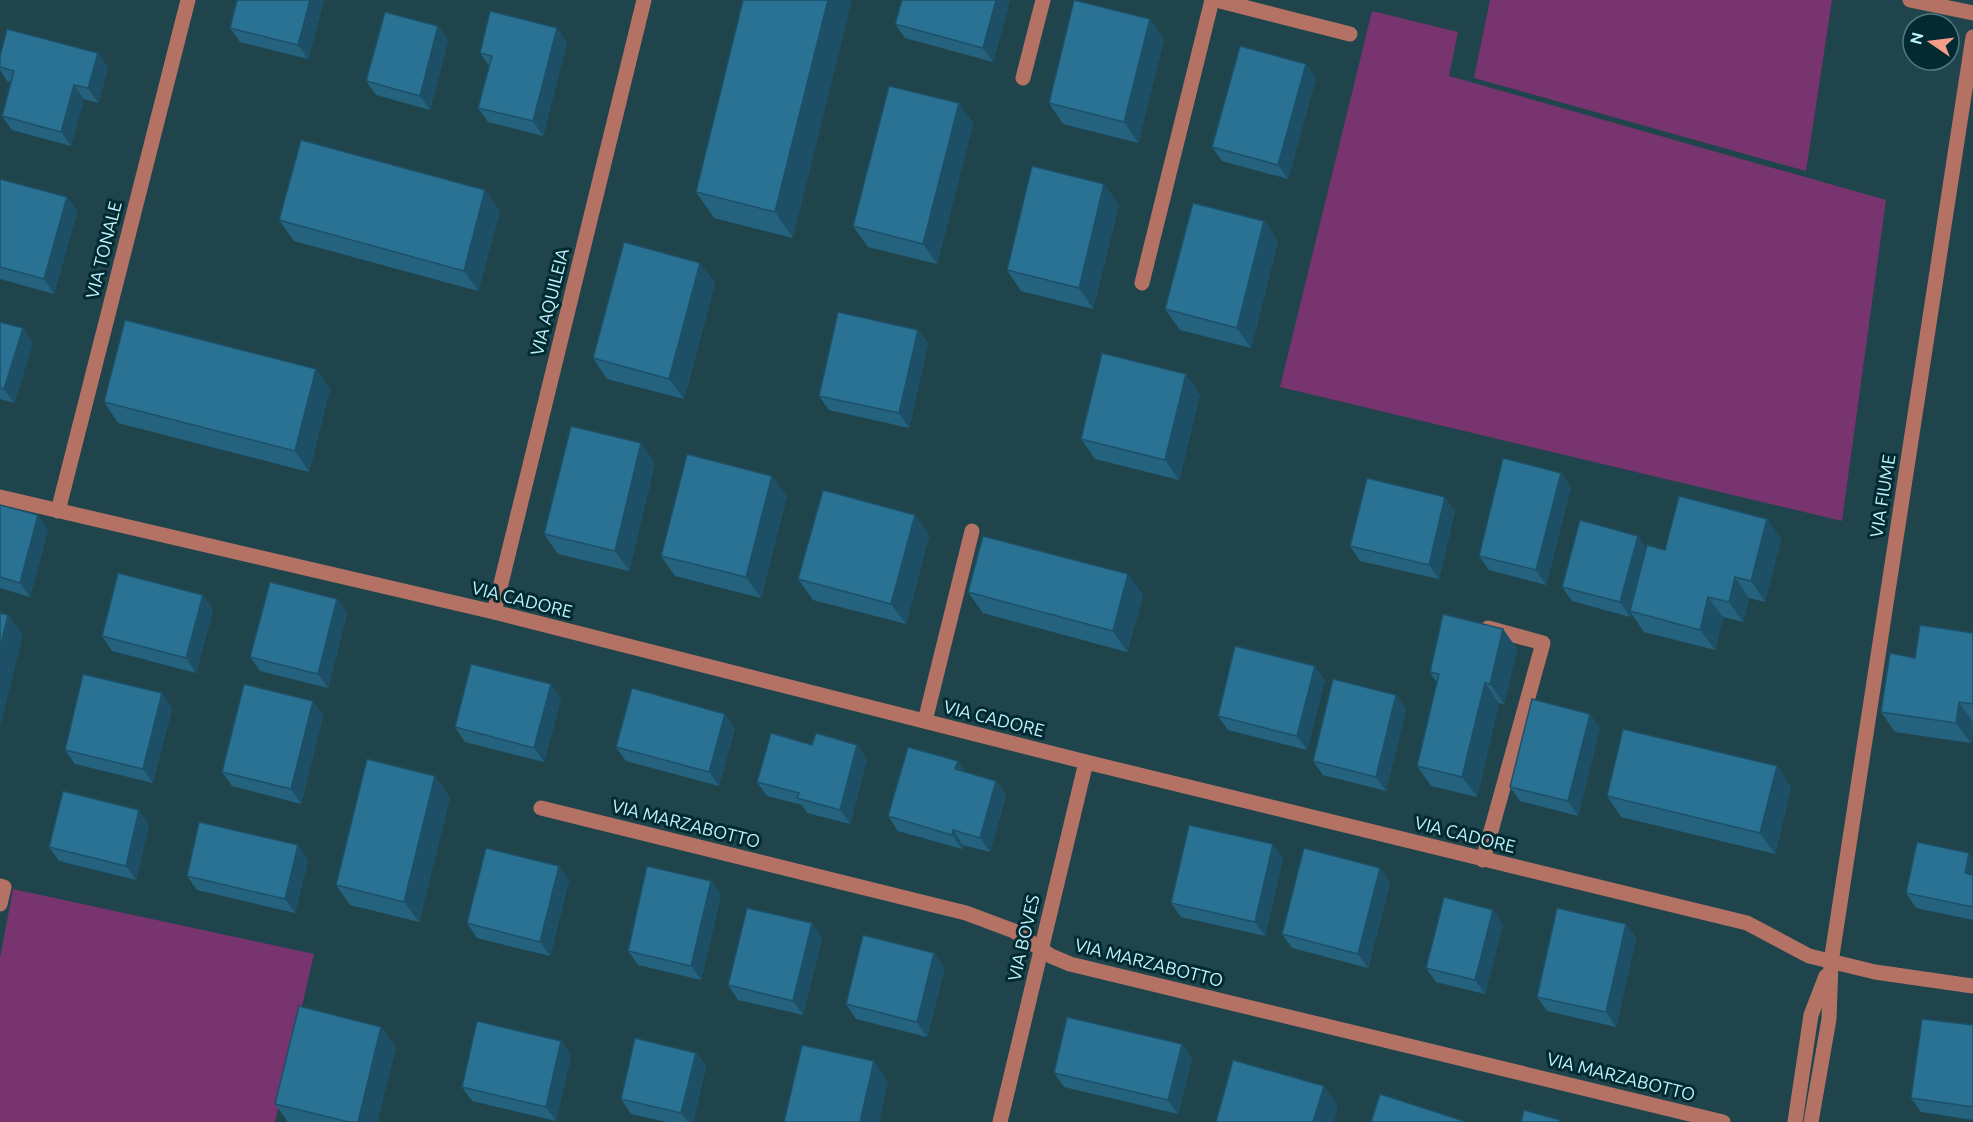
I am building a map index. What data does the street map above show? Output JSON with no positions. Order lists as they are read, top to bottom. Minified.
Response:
{"streets":{"street":["VIA TONALE","VIA AQUILEIA","VIA FIUME","VIA CADORE","VIA MARZABOTTO","VIA BOVES"]},"crossings":[["VIA TONALE","VIA CADORE"],["VIA AQUILEIA","VIA CADORE"],["VIA FIUME","VIA CADORE"],["VIA CADORE","VIA BOVES"],["VIA MARZABOTTO","VIA BOVES"]],"north":"left"}
